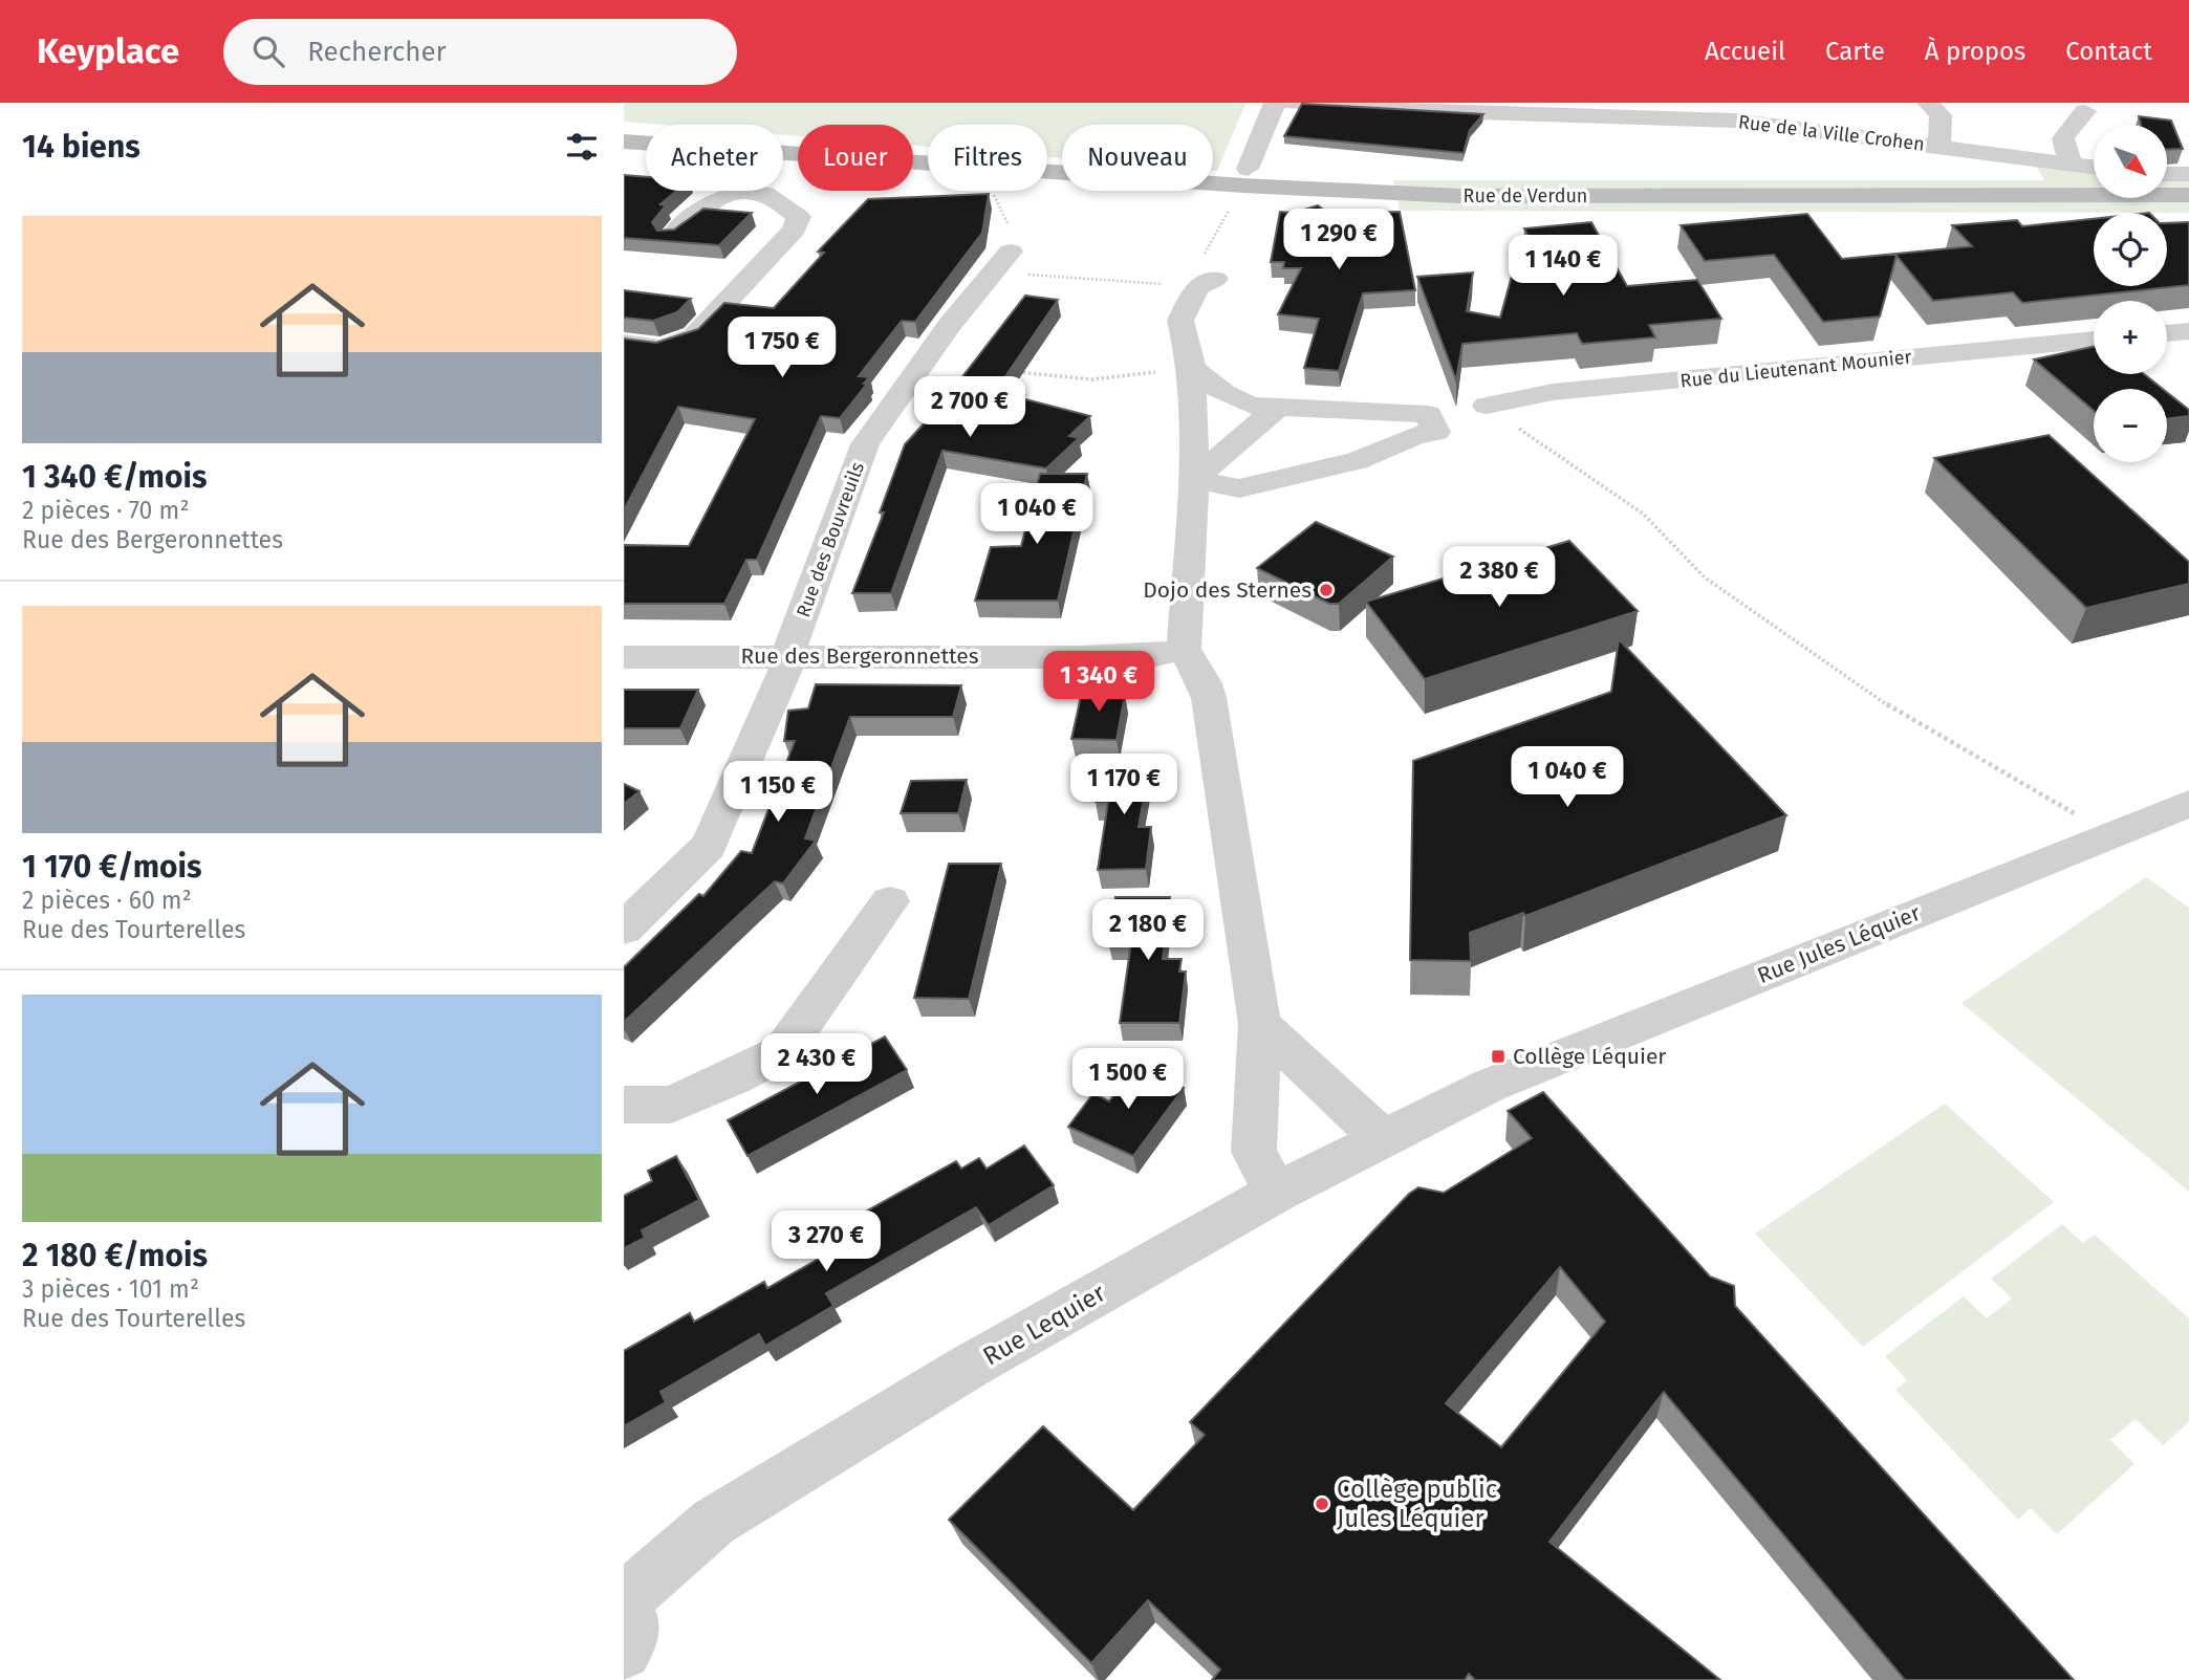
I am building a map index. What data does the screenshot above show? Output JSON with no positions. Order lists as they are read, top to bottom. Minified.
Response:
{"streets":{"main road":["Rue de Verdun"],"street":["Rue de la Ville Crohen","Rue du Lieutenant Mounier","Rue des Bouvreuils","Rue des Bergeronnettes","Rue Jules Léquier","Rue Lequier"]},"crossings":[["Rue des Bouvreuils","Rue des Bergeronnettes"],["Rue Jules Léquier","Rue Lequier"]],"places":{"other":["Dojo des Sternes","Collège public Jules Léquier"],"transit":["Collège Léquier"]},"north":"bottom right","page":{"header":"Keyplace","search":"Rechercher","nav":["Accueil","Carte","À propos","Contact"],"heading":"14 biens","map_buttons":["+","−"],"chip":["Acheter","Louer","Filtres","Nouveau"],"list":[{"name":"1 340 €/mois","note":"2 pièces · 70 m² · Rue des Bergeronnettes"},{"name":"1 170 €/mois","note":"2 pièces · 60 m² · Rue des Tourterelles"},{"name":"2 180 €/mois","note":"3 pièces · 101 m² · Rue des Tourterelles"}],"price":["1 290 €","1 140 €","1 750 €","2 700 €","1 040 €","2 380 €","1 340 €","1 040 €","1 170 €","1 150 €","2 180 €","2 430 €","1 500 €","3 270 €"]}}
